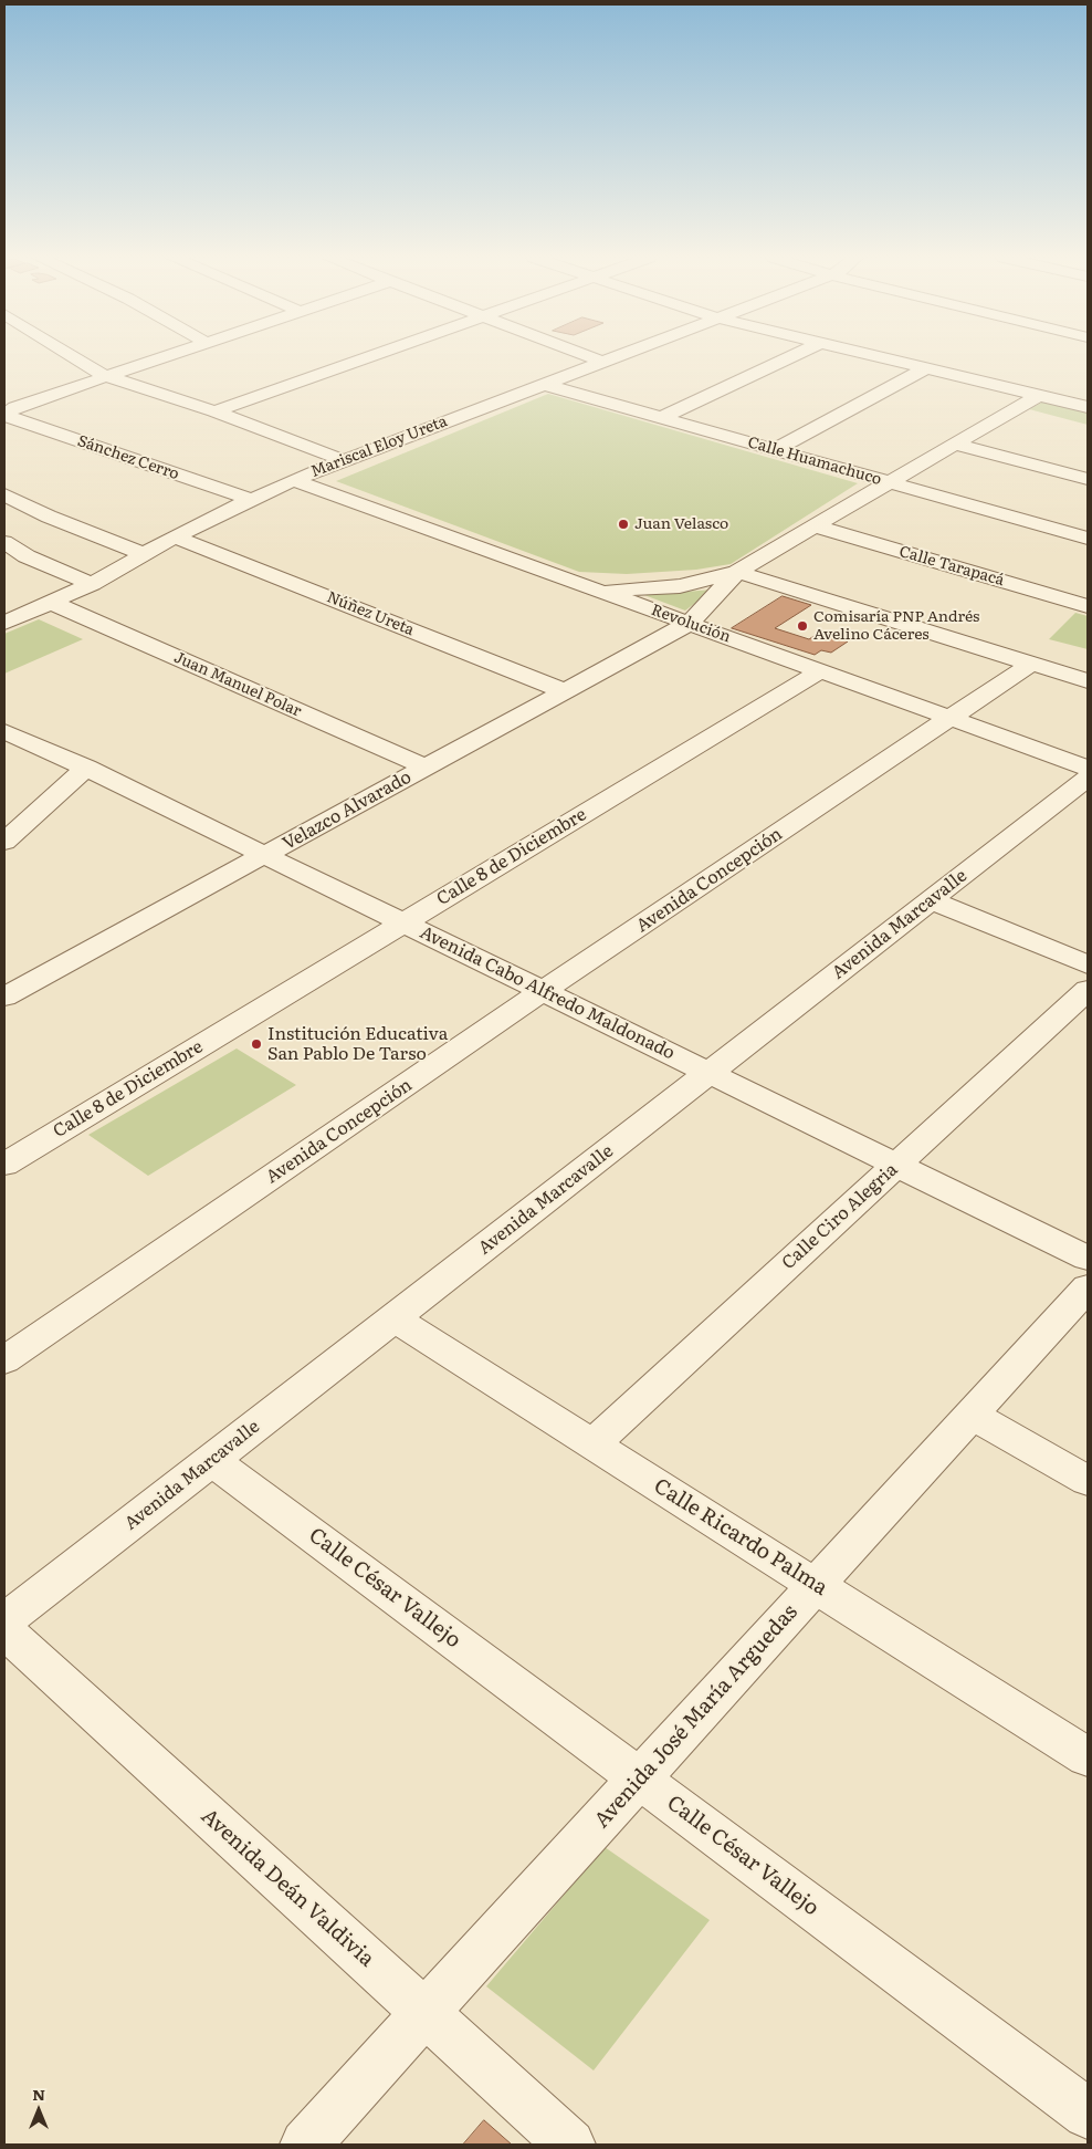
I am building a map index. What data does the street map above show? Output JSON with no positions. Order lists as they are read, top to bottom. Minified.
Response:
{"streets":{"street":["Mariscal Eloy Ureta","Sánchez Cerro","Calle Huamachuco","Calle Tarapacá","Núñez Ureta","Revolución","Juan Manuel Polar","Velazco Alvarado","Calle 8 de Diciembre","Avenida Concepción","Avenida Marcavalle","Avenida Cabo Alfredo Maldonado","Calle Ciro Alegria","Calle Ricardo Palma","Calle César Vallejo","Avenida José María Arguedas","Avenida Deán Valdivia"]},"crossings":[["Mariscal Eloy Ureta","Sánchez Cerro"],["Mariscal Eloy Ureta","Calle Huamachuco"],["Mariscal Eloy Ureta","Núñez Ureta"],["Mariscal Eloy Ureta","Revolución"],["Mariscal Eloy Ureta","Juan Manuel Polar"],["Núñez Ureta","Velazco Alvarado"],["Revolución","Velazco Alvarado"],["Revolución","Calle 8 de Diciembre"],["Revolución","Avenida Concepción"],["Juan Manuel Polar","Velazco Alvarado"],["Velazco Alvarado","Avenida Cabo Alfredo Maldonado"],["Calle 8 de Diciembre","Avenida Cabo Alfredo Maldonado"],["Avenida Concepción","Avenida Cabo Alfredo Maldonado"],["Avenida Marcavalle","Avenida Cabo Alfredo Maldonado"],["Avenida Marcavalle","Calle Ricardo Palma"],["Avenida Marcavalle","Calle César Vallejo"],["Avenida Cabo Alfredo Maldonado","Calle Ciro Alegria"],["Calle Ciro Alegria","Calle Ricardo Palma"],["Calle Ricardo Palma","Avenida José María Arguedas"],["Calle César Vallejo","Avenida José María Arguedas"],["Avenida José María Arguedas","Avenida Deán Valdivia"]],"places":["Juan Velasco","Comisaría PNP Andrés Avelino Cáceres","Institución Educativa San Pablo De Tarso"],"north":"top"}
